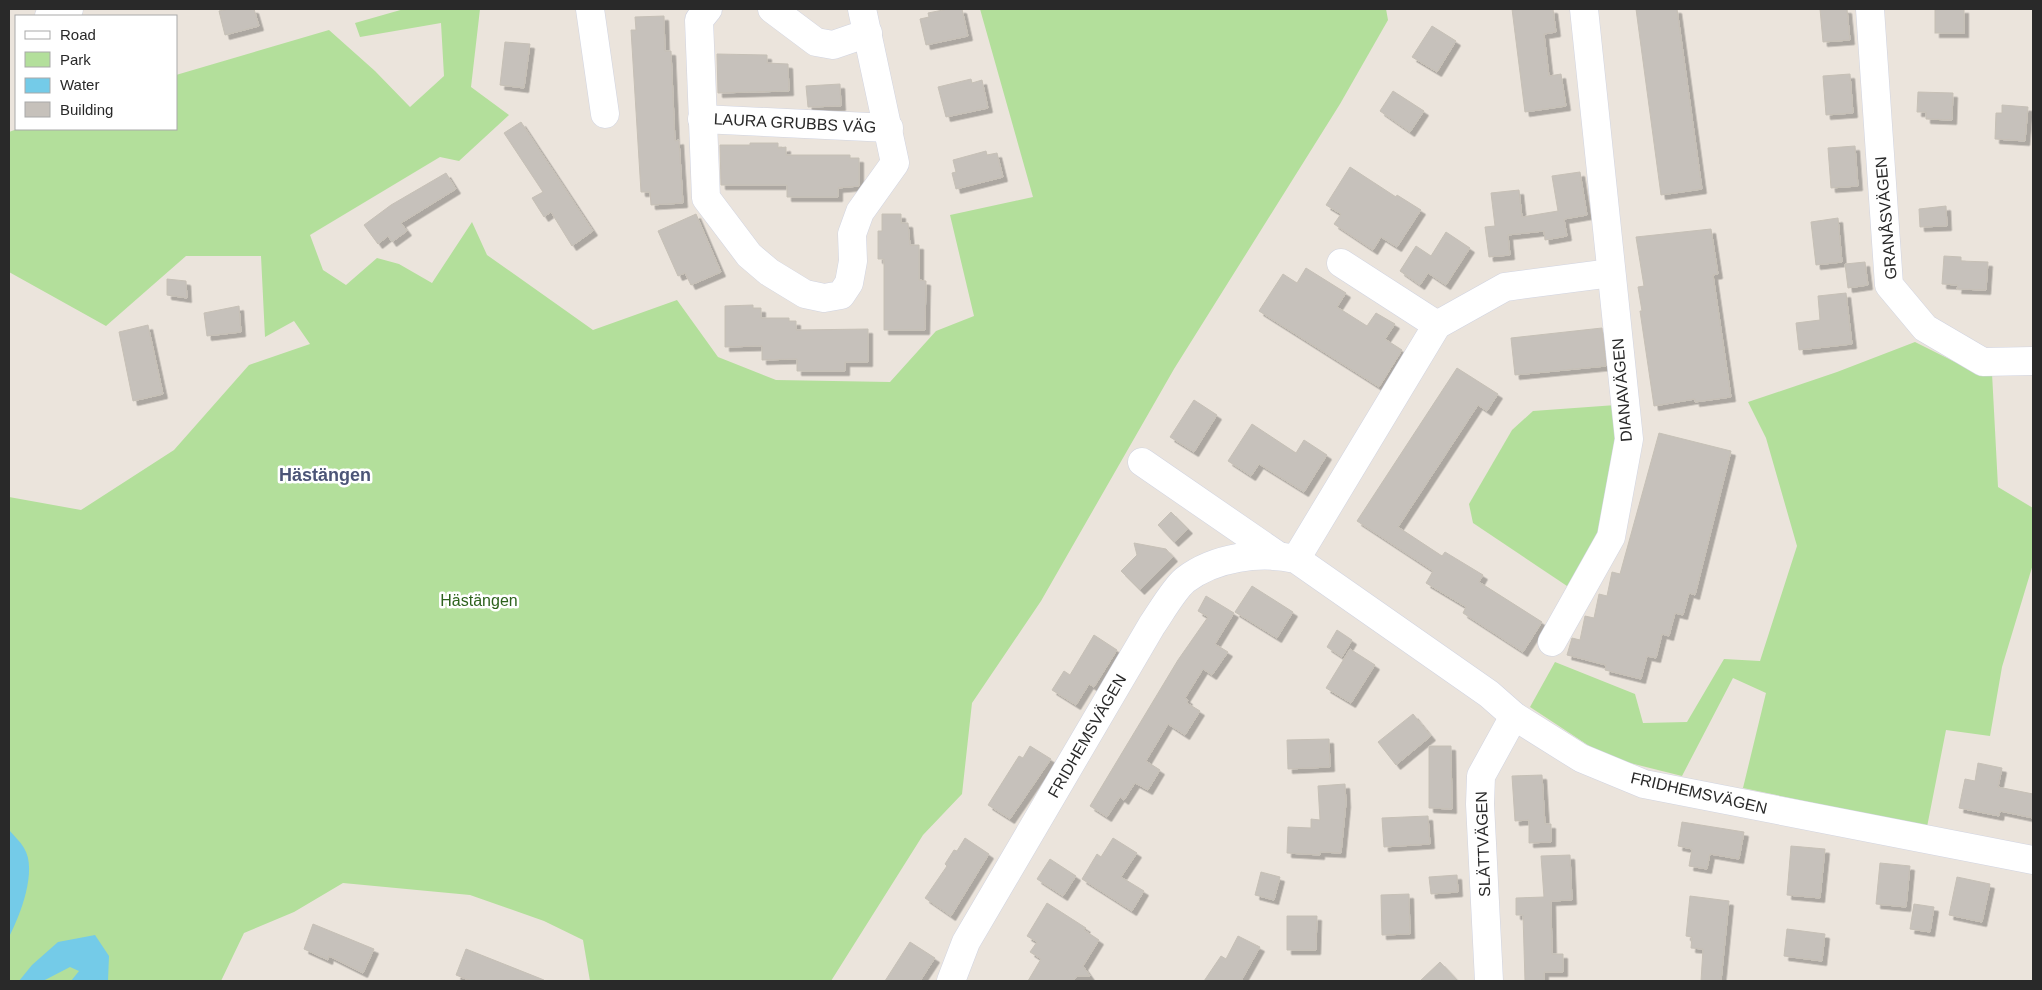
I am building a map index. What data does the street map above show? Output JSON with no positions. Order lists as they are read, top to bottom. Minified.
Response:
{"streets":{"street":["LAURA GRUBBS VÄG","GRANÅSVÄGEN","DIANAVÄGEN","FRIDHEMSVÄGEN","SLÄTTVÄGEN"]},"crossings":[["FRIDHEMSVÄGEN","SLÄTTVÄGEN"]],"districts":["Hästängen"],"parks":["Hästängen"],"legend":["Road","Park","Water","Building"]}
